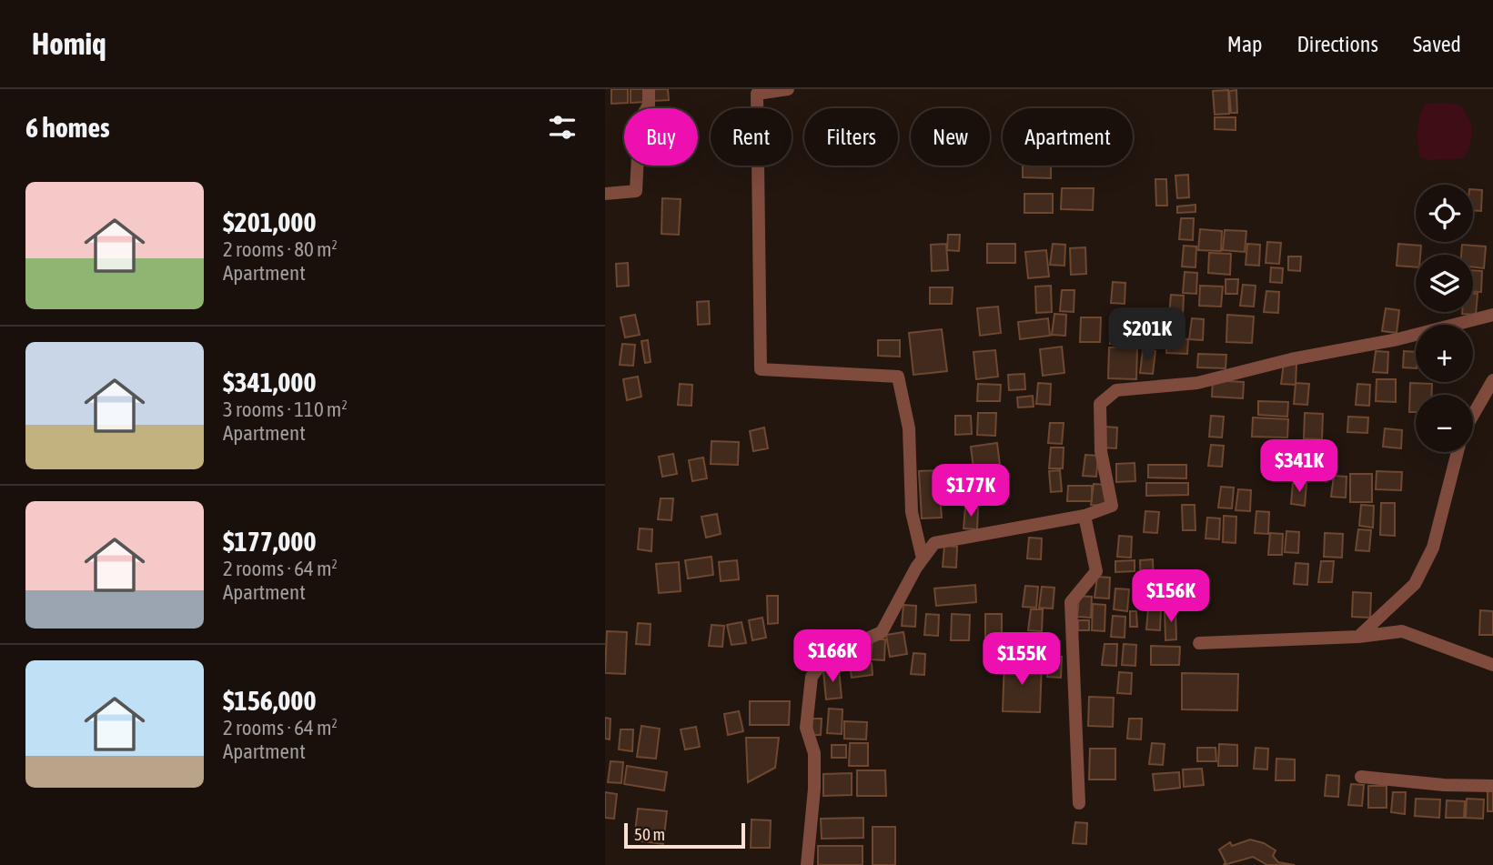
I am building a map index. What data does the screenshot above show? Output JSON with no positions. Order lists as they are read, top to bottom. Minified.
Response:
{"scale_bar":"50 m","page":{"header":"Homiq","nav":["Map","Directions","Saved"],"heading":"6 homes","chip":["Buy","Rent","Filters","New","Apartment"],"list":[{"name":"$201,000","note":"2 rooms · 80 m² · Apartment"},{"name":"$341,000","note":"3 rooms · 110 m² · Apartment"},{"name":"$177,000","note":"2 rooms · 64 m² · Apartment"},{"name":"$156,000","note":"2 rooms · 64 m² · Apartment"}],"map_buttons":["+","−"],"price":["$201K","$341K","$177K","$156K","$166K","$155K"],"scale":"50 m"}}
